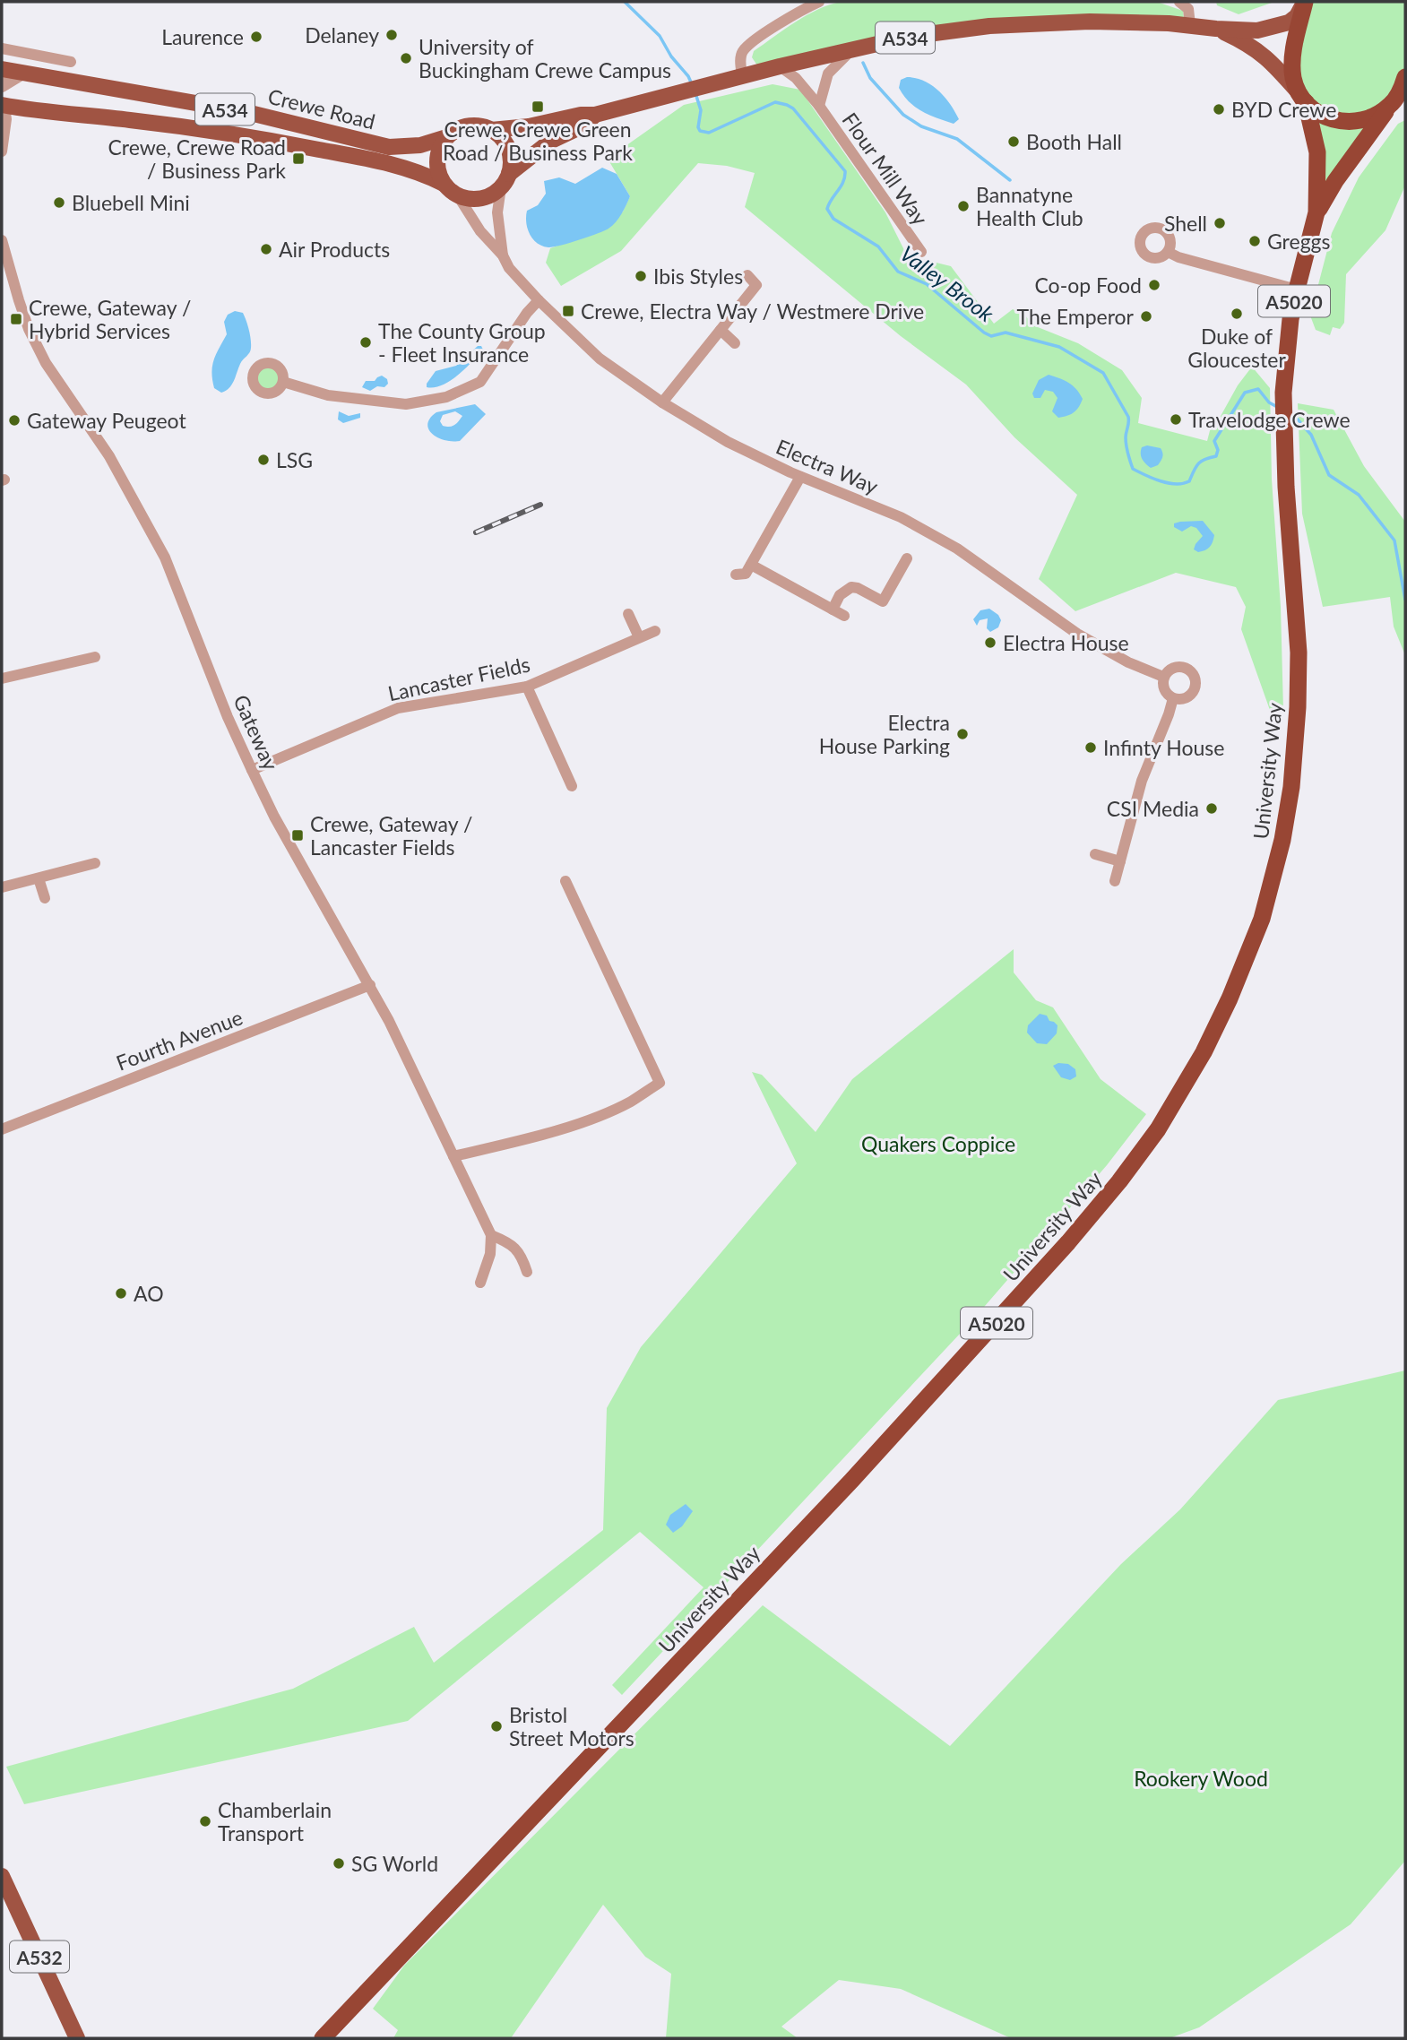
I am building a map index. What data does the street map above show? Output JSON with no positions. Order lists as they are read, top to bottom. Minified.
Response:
{"streets":{"highway":["A5020","University Way"],"main road":["A534","Crewe Road","A532"],"street":["Flour Mill Way","Electra Way","Lancaster Fields","Gateway","Fourth Avenue"]},"crossings":[["A534","Crewe Road"],["A534","Flour Mill Way"],["A534","Electra Way"],["A534","University Way"],["Crewe Road","Electra Way"],["Lancaster Fields","Gateway"],["Gateway","Fourth Avenue"]],"water":["Valley Brook"],"parks":["Quakers Coppice","Rookery Wood"],"places":{"other":["Delaney","Laurence","University of Buckingham Crewe Campus","BYD Crewe","Booth Hall","Bluebell Mini","Bannatyne Health Club","Shell","Greggs","Air Products","Ibis Styles","Co-op Food","Duke of Gloucester","The Emperor","The County Group - Fleet Insurance","Travelodge Crewe","Gateway Peugeot","LSG","Electra House","Electra House Parking","Infinty House","CSI Media","AO","Bristol Street Motors","Chamberlain Transport","SG World"],"transit":["Crewe, Crewe Green Road / Business Park","Crewe, Crewe Road / Business Park","Crewe, Electra Way / Westmere Drive","Crewe, Gateway / Hybrid Services","Crewe, Gateway / Lancaster Fields"]}}
